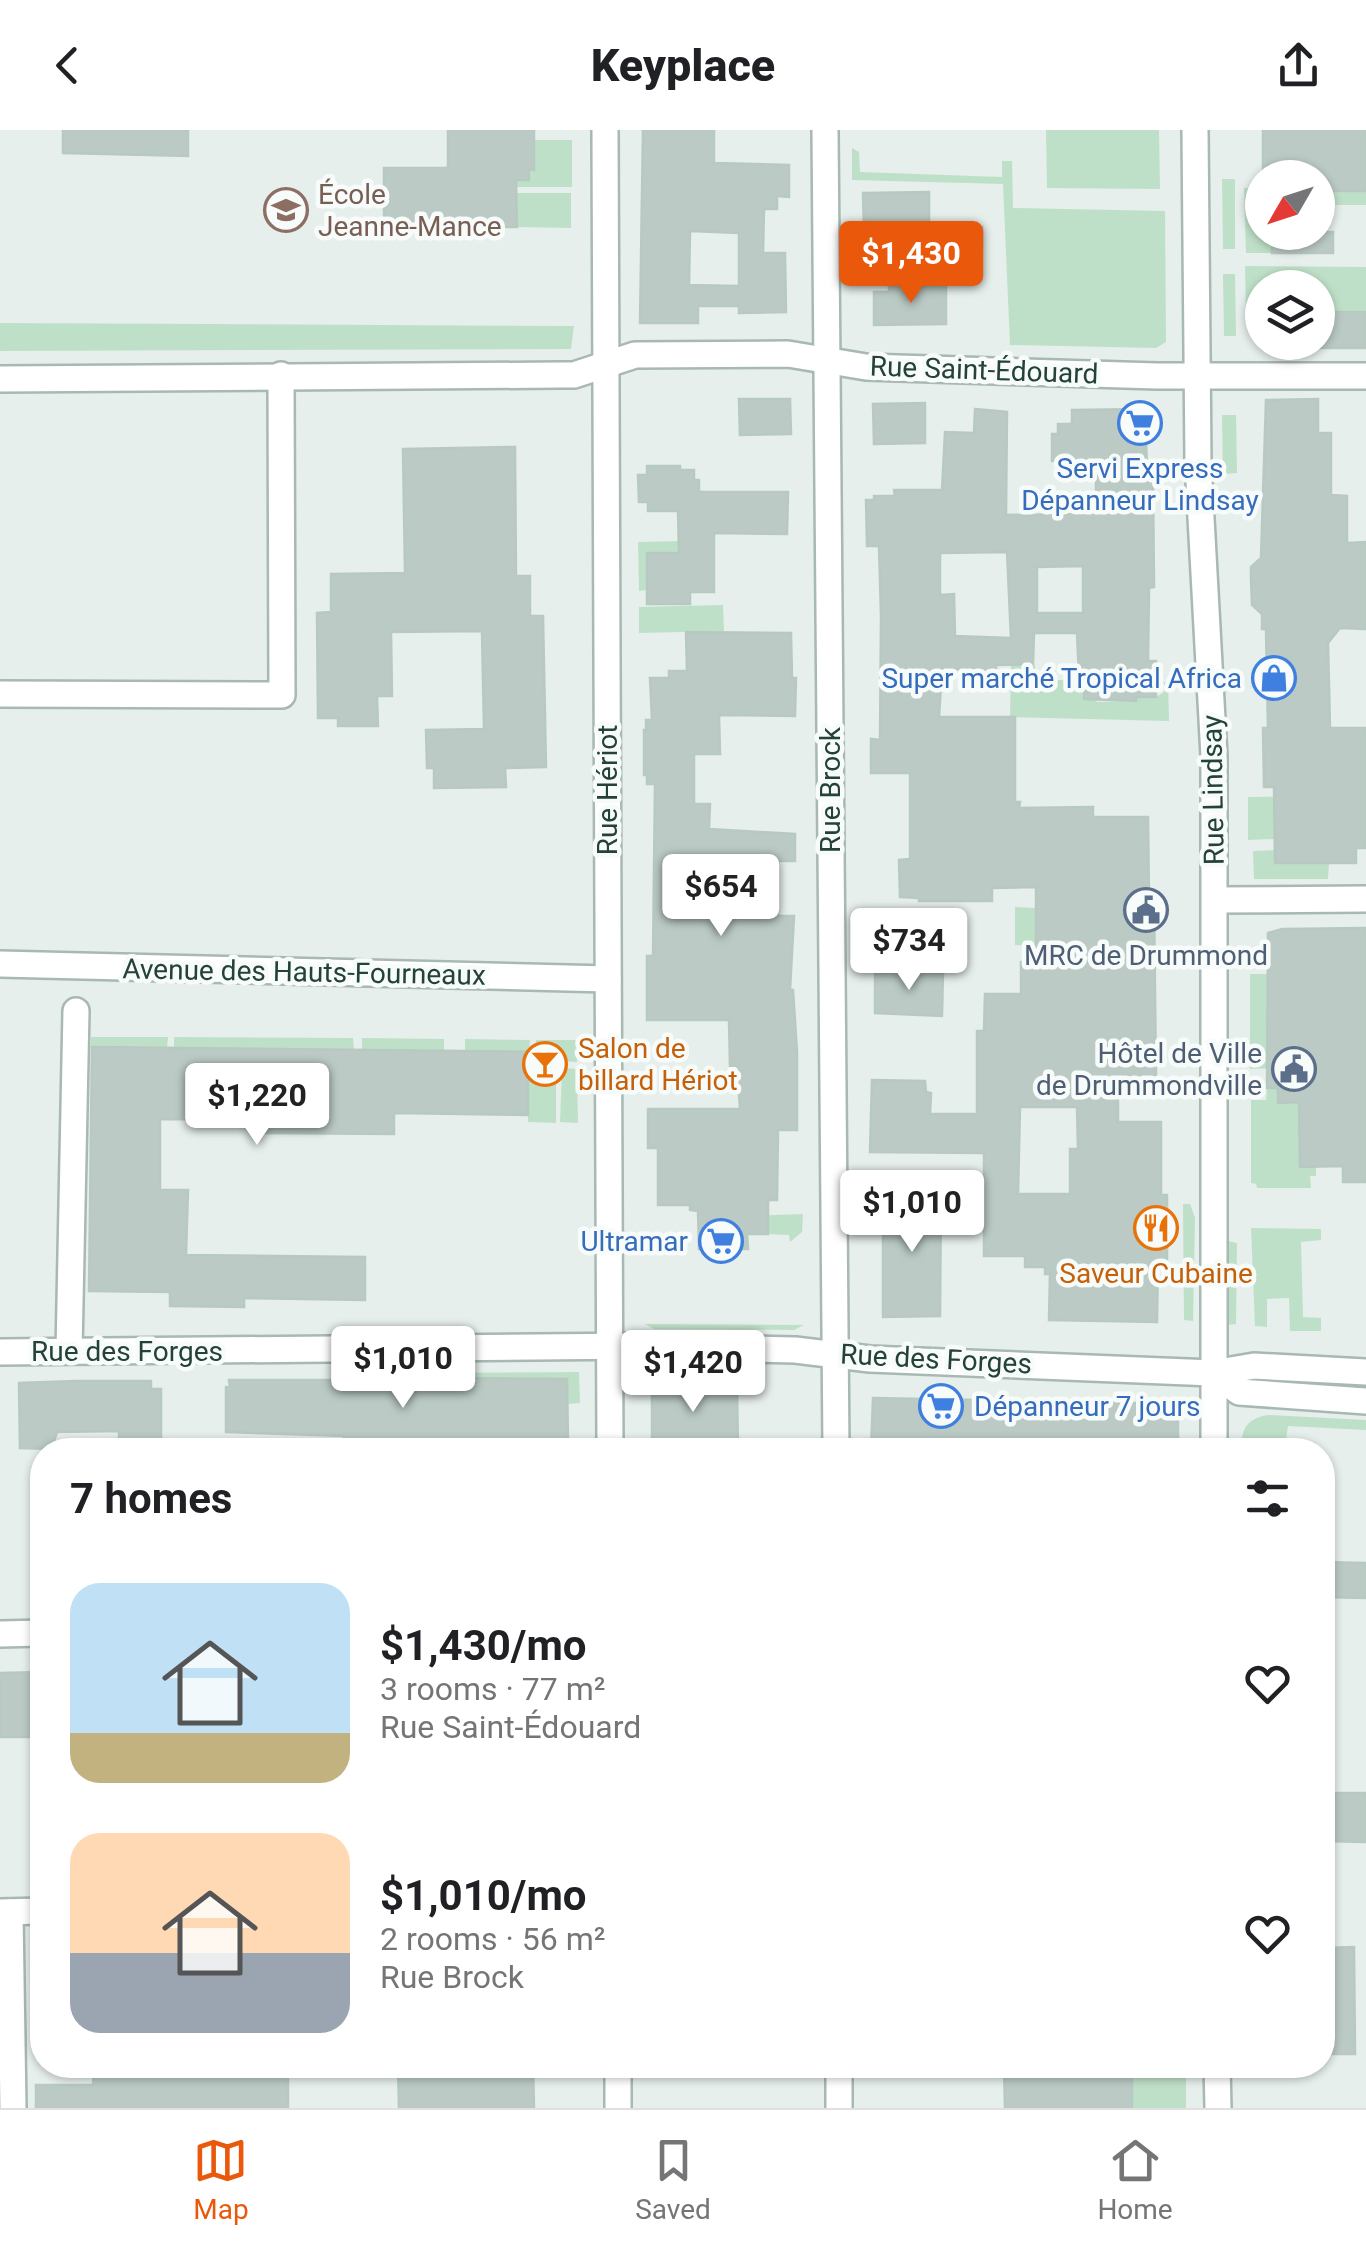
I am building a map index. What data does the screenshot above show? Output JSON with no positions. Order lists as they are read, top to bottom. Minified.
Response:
{"streets":{"street":["Rue Saint-Édouard","Rue Hériot","Rue Brock","Rue Lindsay","Avenue des Hauts-Fourneaux","Rue des Forges"]},"crossings":[["Rue Saint-Édouard","Rue Hériot"],["Rue Saint-Édouard","Rue Brock"],["Rue Saint-Édouard","Rue Lindsay"],["Rue Hériot","Avenue des Hauts-Fourneaux"],["Rue Hériot","Rue des Forges"],["Rue Brock","Rue des Forges"],["Rue Lindsay","Rue des Forges"]],"places":{"school or university":["École Jeanne-Mance"],"supermarket":["Servi Express Dépanneur Lindsay","Ultramar","Dépanneur 7 jours"],"shop":["Super marché Tropical Africa"],"public building":["MRC de Drummond","Hôtel de Ville de Drummondville"],"bar":["Salon de billard Hériot"],"restaurant":["Saveur Cubaine"]},"north":"bottom left","page":{"header":"Keyplace","price":["$1,430","$654","$734","$1,220","$1,010","$1,010","$1,420"],"heading":"7 homes","list":[{"name":"$1,430/mo","note":"3 rooms · 77 m² · Rue Saint-Édouard"},{"name":"$1,010/mo","note":"2 rooms · 56 m² · Rue Brock"}],"tabs":["Map","Saved","Home"]}}
